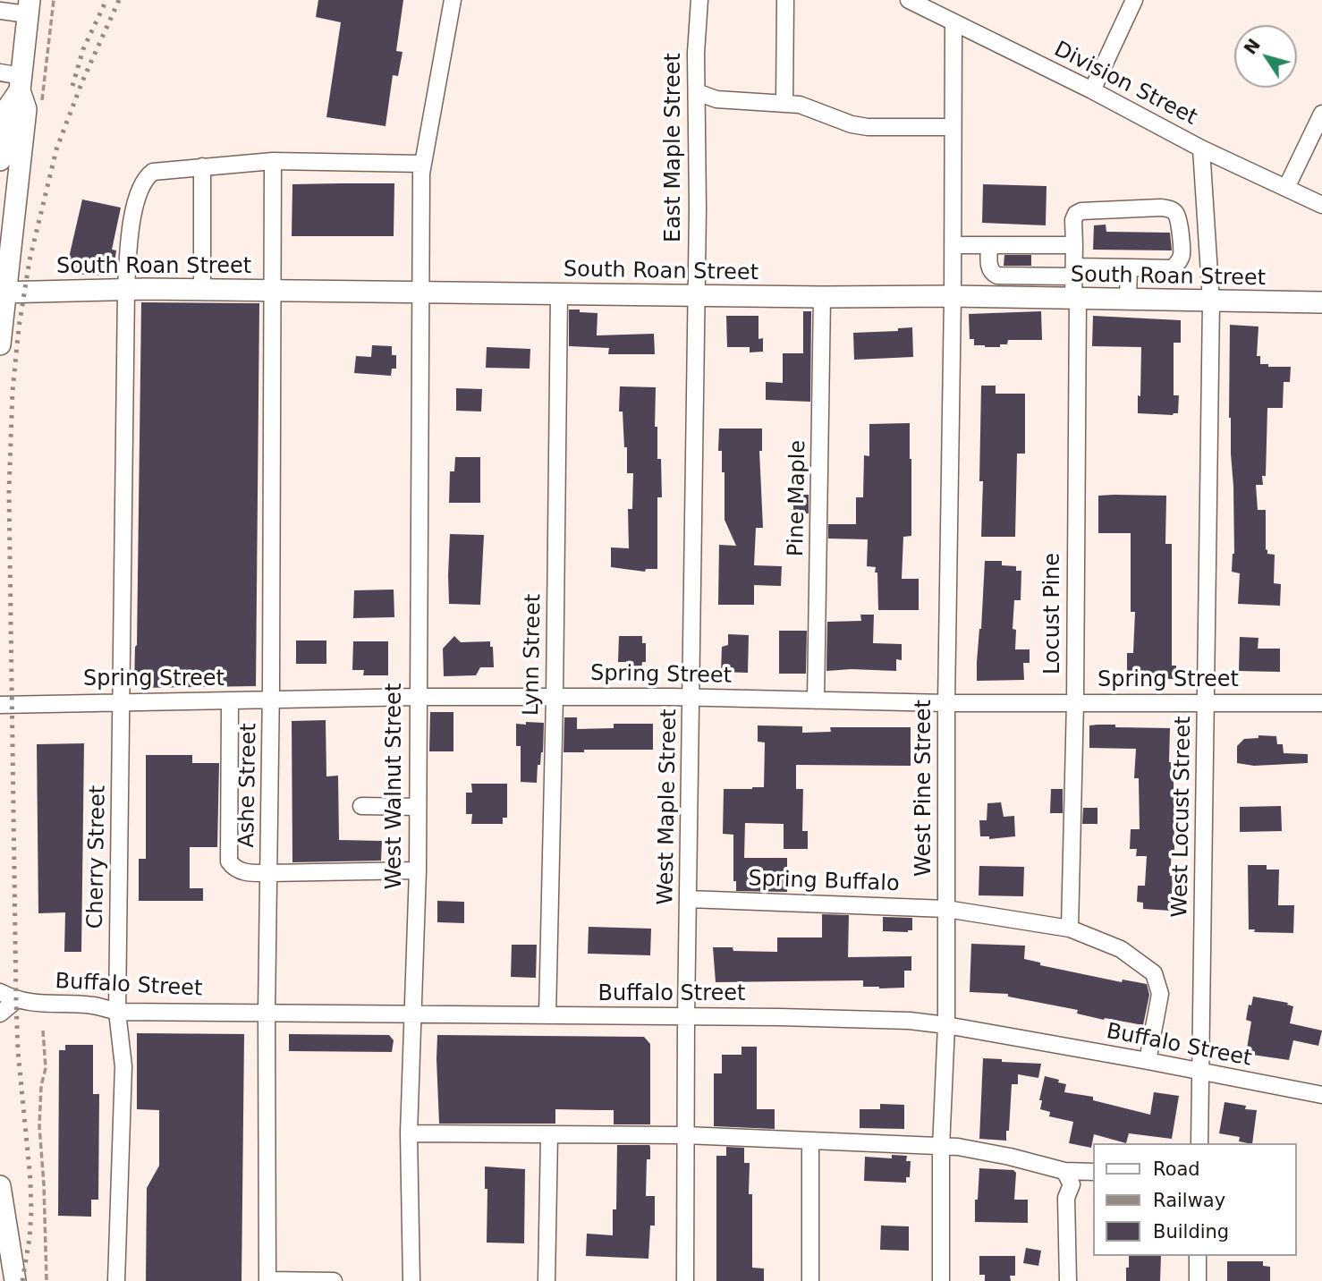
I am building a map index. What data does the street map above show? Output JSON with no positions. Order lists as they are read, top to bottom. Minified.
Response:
{"streets":{"main road":["South Roan Street"],"street":["Division Street","East Maple Street","Pine Maple","Locust Pine","Lynn Street","Spring Street","Ashe Street","West Walnut Street","West Pine Street","West Maple Street","West Locust Street","Cherry Street","Spring Buffalo","Buffalo Street"]},"crossings":[["Division Street","West Pine Street"],["Division Street","West Locust Street"],["East Maple Street","South Roan Street"],["East Maple Street","West Maple Street"],["South Roan Street","Pine Maple"],["South Roan Street","Locust Pine"],["South Roan Street","Lynn Street"],["South Roan Street","Ashe Street"],["South Roan Street","West Walnut Street"],["South Roan Street","West Pine Street"],["South Roan Street","West Maple Street"],["South Roan Street","West Locust Street"],["South Roan Street","Cherry Street"],["Pine Maple","Spring Street"],["Locust Pine","Spring Street"],["Locust Pine","Spring Buffalo"],["Lynn Street","Spring Street"],["Lynn Street","Buffalo Street"],["Spring Street","Ashe Street"],["Spring Street","West Walnut Street"],["Spring Street","West Pine Street"],["Spring Street","West Maple Street"],["Spring Street","West Locust Street"],["Spring Street","Cherry Street"],["Ashe Street","Buffalo Street"],["West Walnut Street","Buffalo Street"],["West Pine Street","Spring Buffalo"],["West Pine Street","Buffalo Street"],["West Maple Street","Spring Buffalo"],["West Maple Street","Buffalo Street"],["West Locust Street","Buffalo Street"],["Cherry Street","Buffalo Street"],["Spring Buffalo","Buffalo Street"]],"legend":["Road","Railway","Building"],"north":"top left"}
